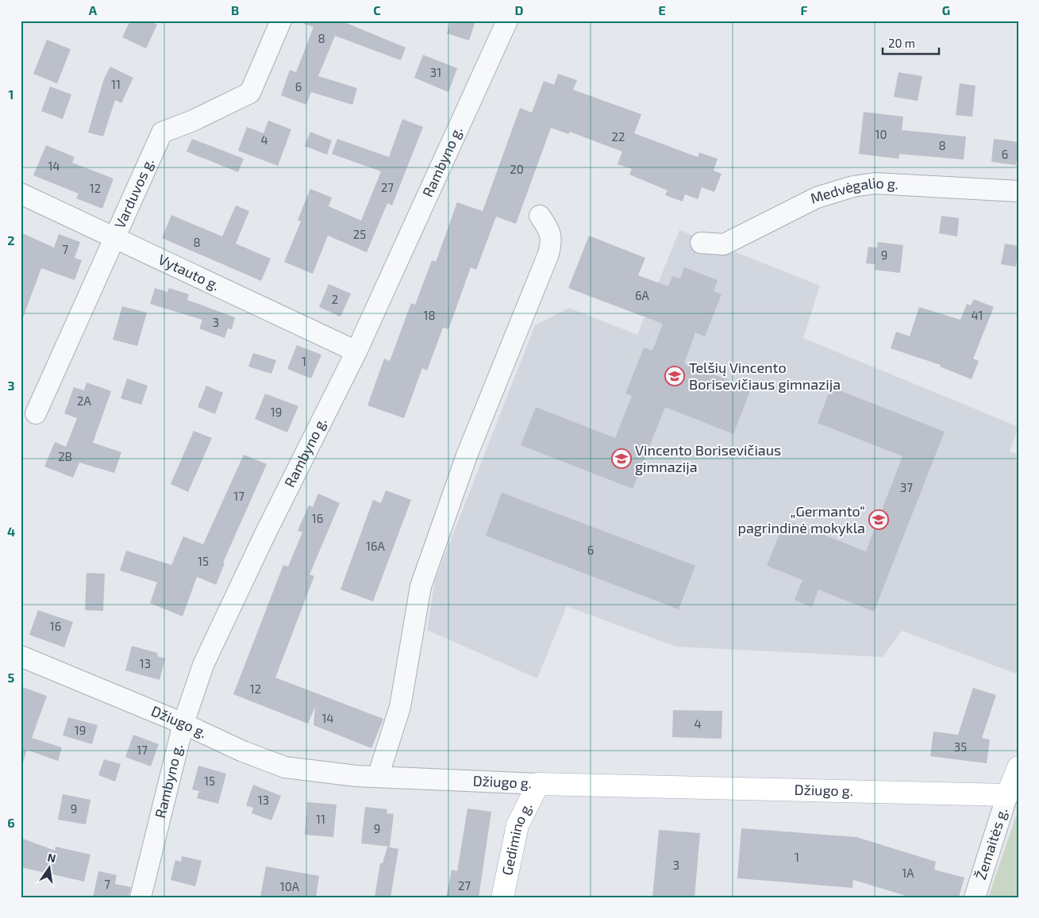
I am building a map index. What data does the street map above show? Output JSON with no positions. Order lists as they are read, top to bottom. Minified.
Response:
{"streets":{"main road":["Džiugo g.","Gedimino g.","Žemaitės g."],"street":["Rambyno g.","Varduvos g.","Medvėgalio g.","Vytauto g."]},"crossings":[["Rambyno g.","Vytauto g."],["Rambyno g.","Džiugo g."],["Varduvos g.","Vytauto g."],["Džiugo g.","Gedimino g."],["Džiugo g.","Žemaitės g."]],"places":{"school or university":["Telšių Vincento Borisevičiaus gimnazija","Vincento Borisevičiaus gimnazija","„Germanto“ pagrindinė mokykla"]},"house_numbers":["8","31","11","6","10","22","4","8","6","14","20","27","12","25","8","7","9","6A","2","18","41","3","1","2A","19","2B","37","17","16","16A","6","15","16","13","12","14","4","19","35","17","15","13","9","11","9","1","3","1A","7","27","10A"],"scale_bar":"20 m","north":"top","grid":{"columns":["A","B","C","D","E","F","G"],"rows":["1","2","3","4","5","6"]}}
